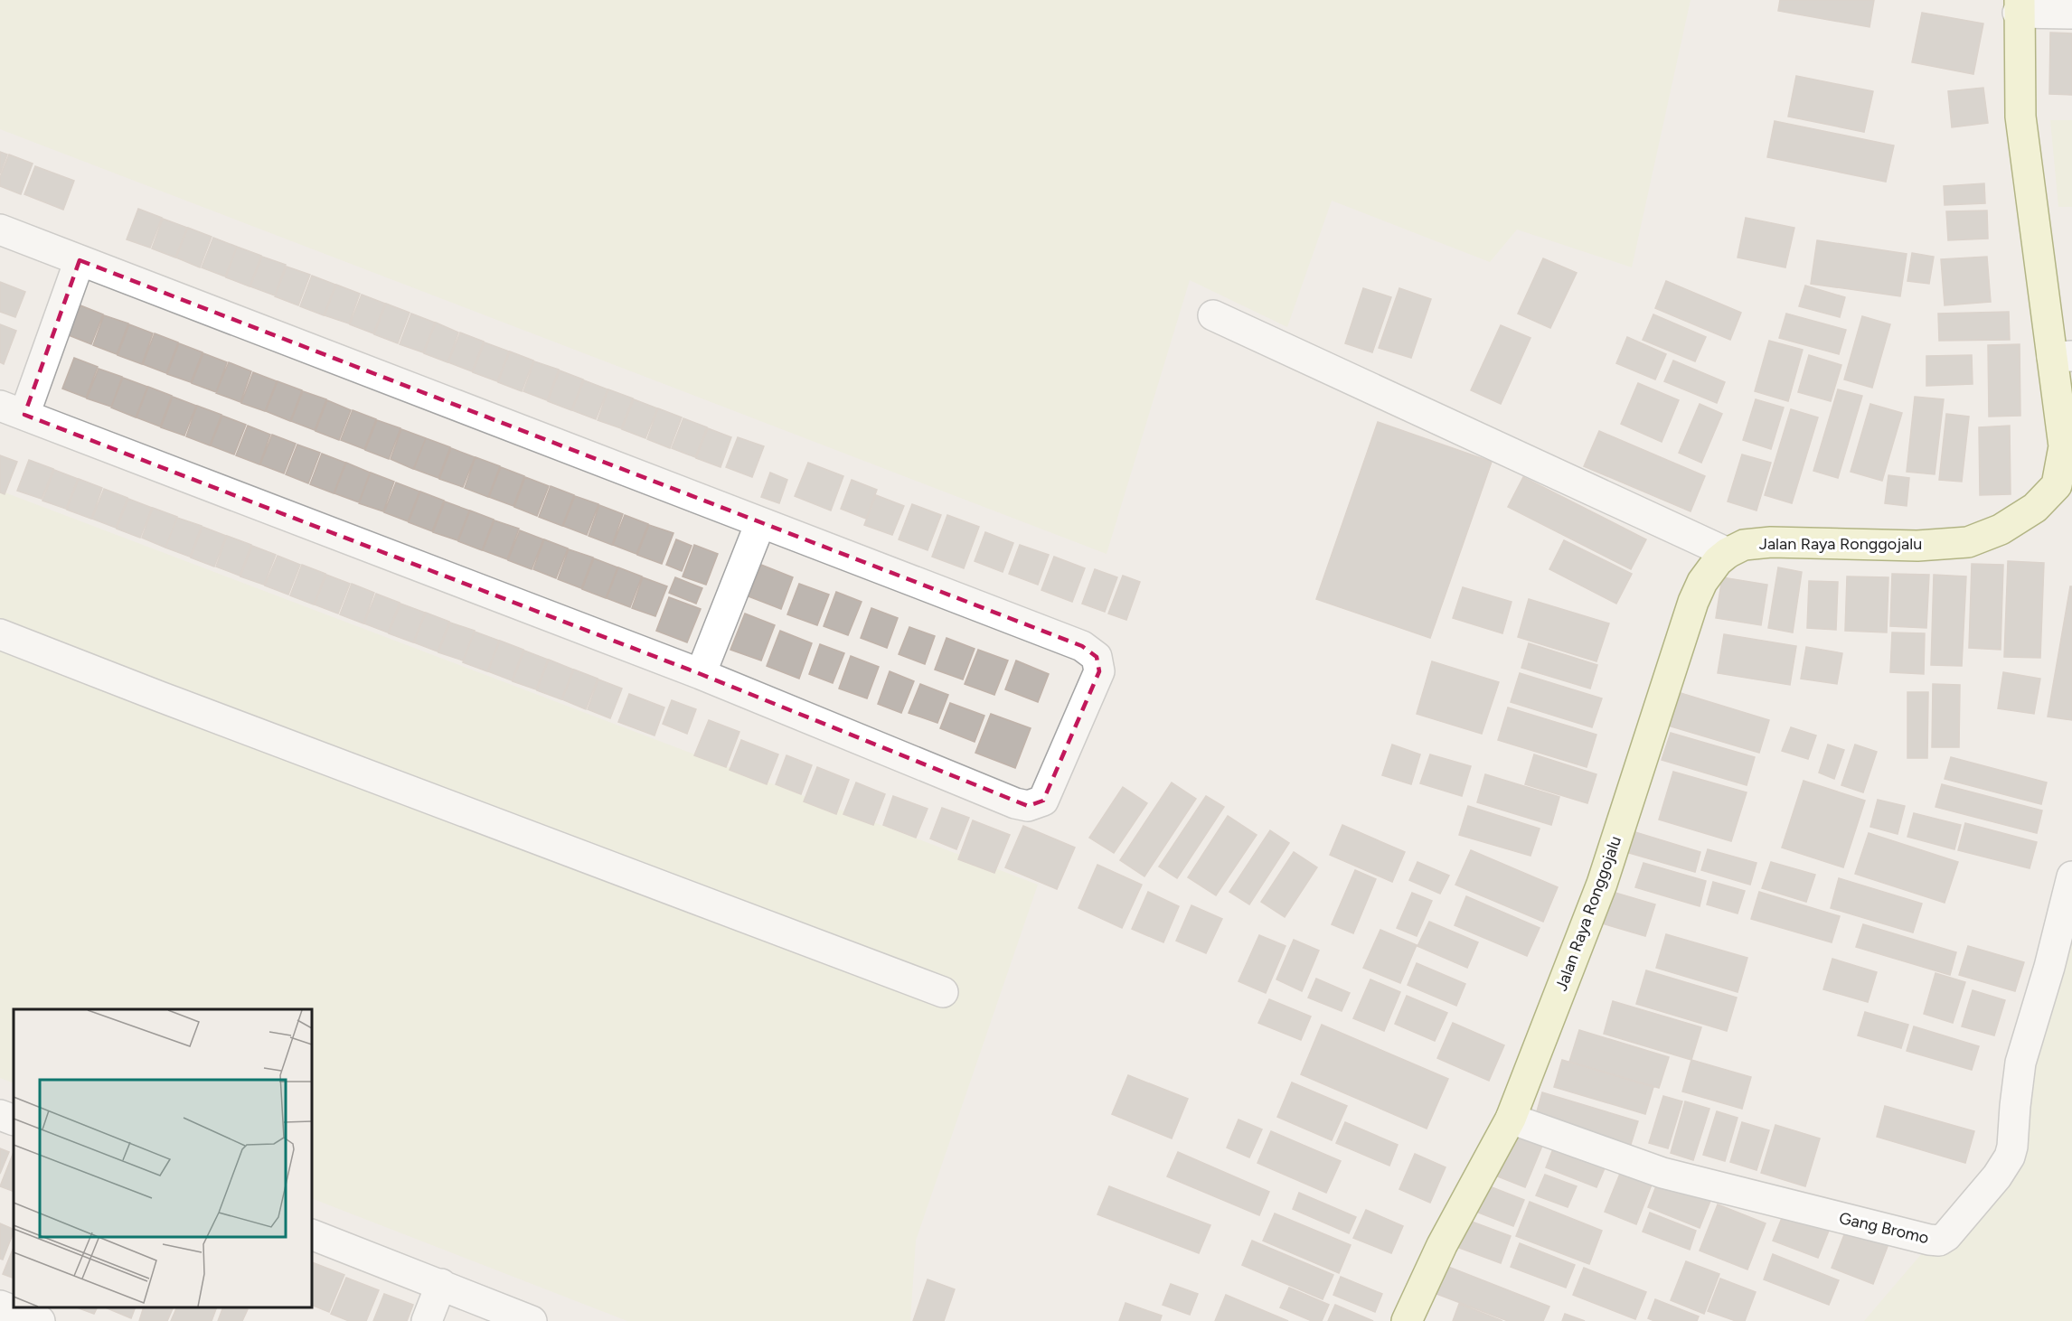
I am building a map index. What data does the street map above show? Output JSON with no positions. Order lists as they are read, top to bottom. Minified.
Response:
{"streets":{"street":["Jalan Raya Ronggojalu","Gang Bromo"]},"crossings":[["Jalan Raya Ronggojalu","Gang Bromo"]]}
